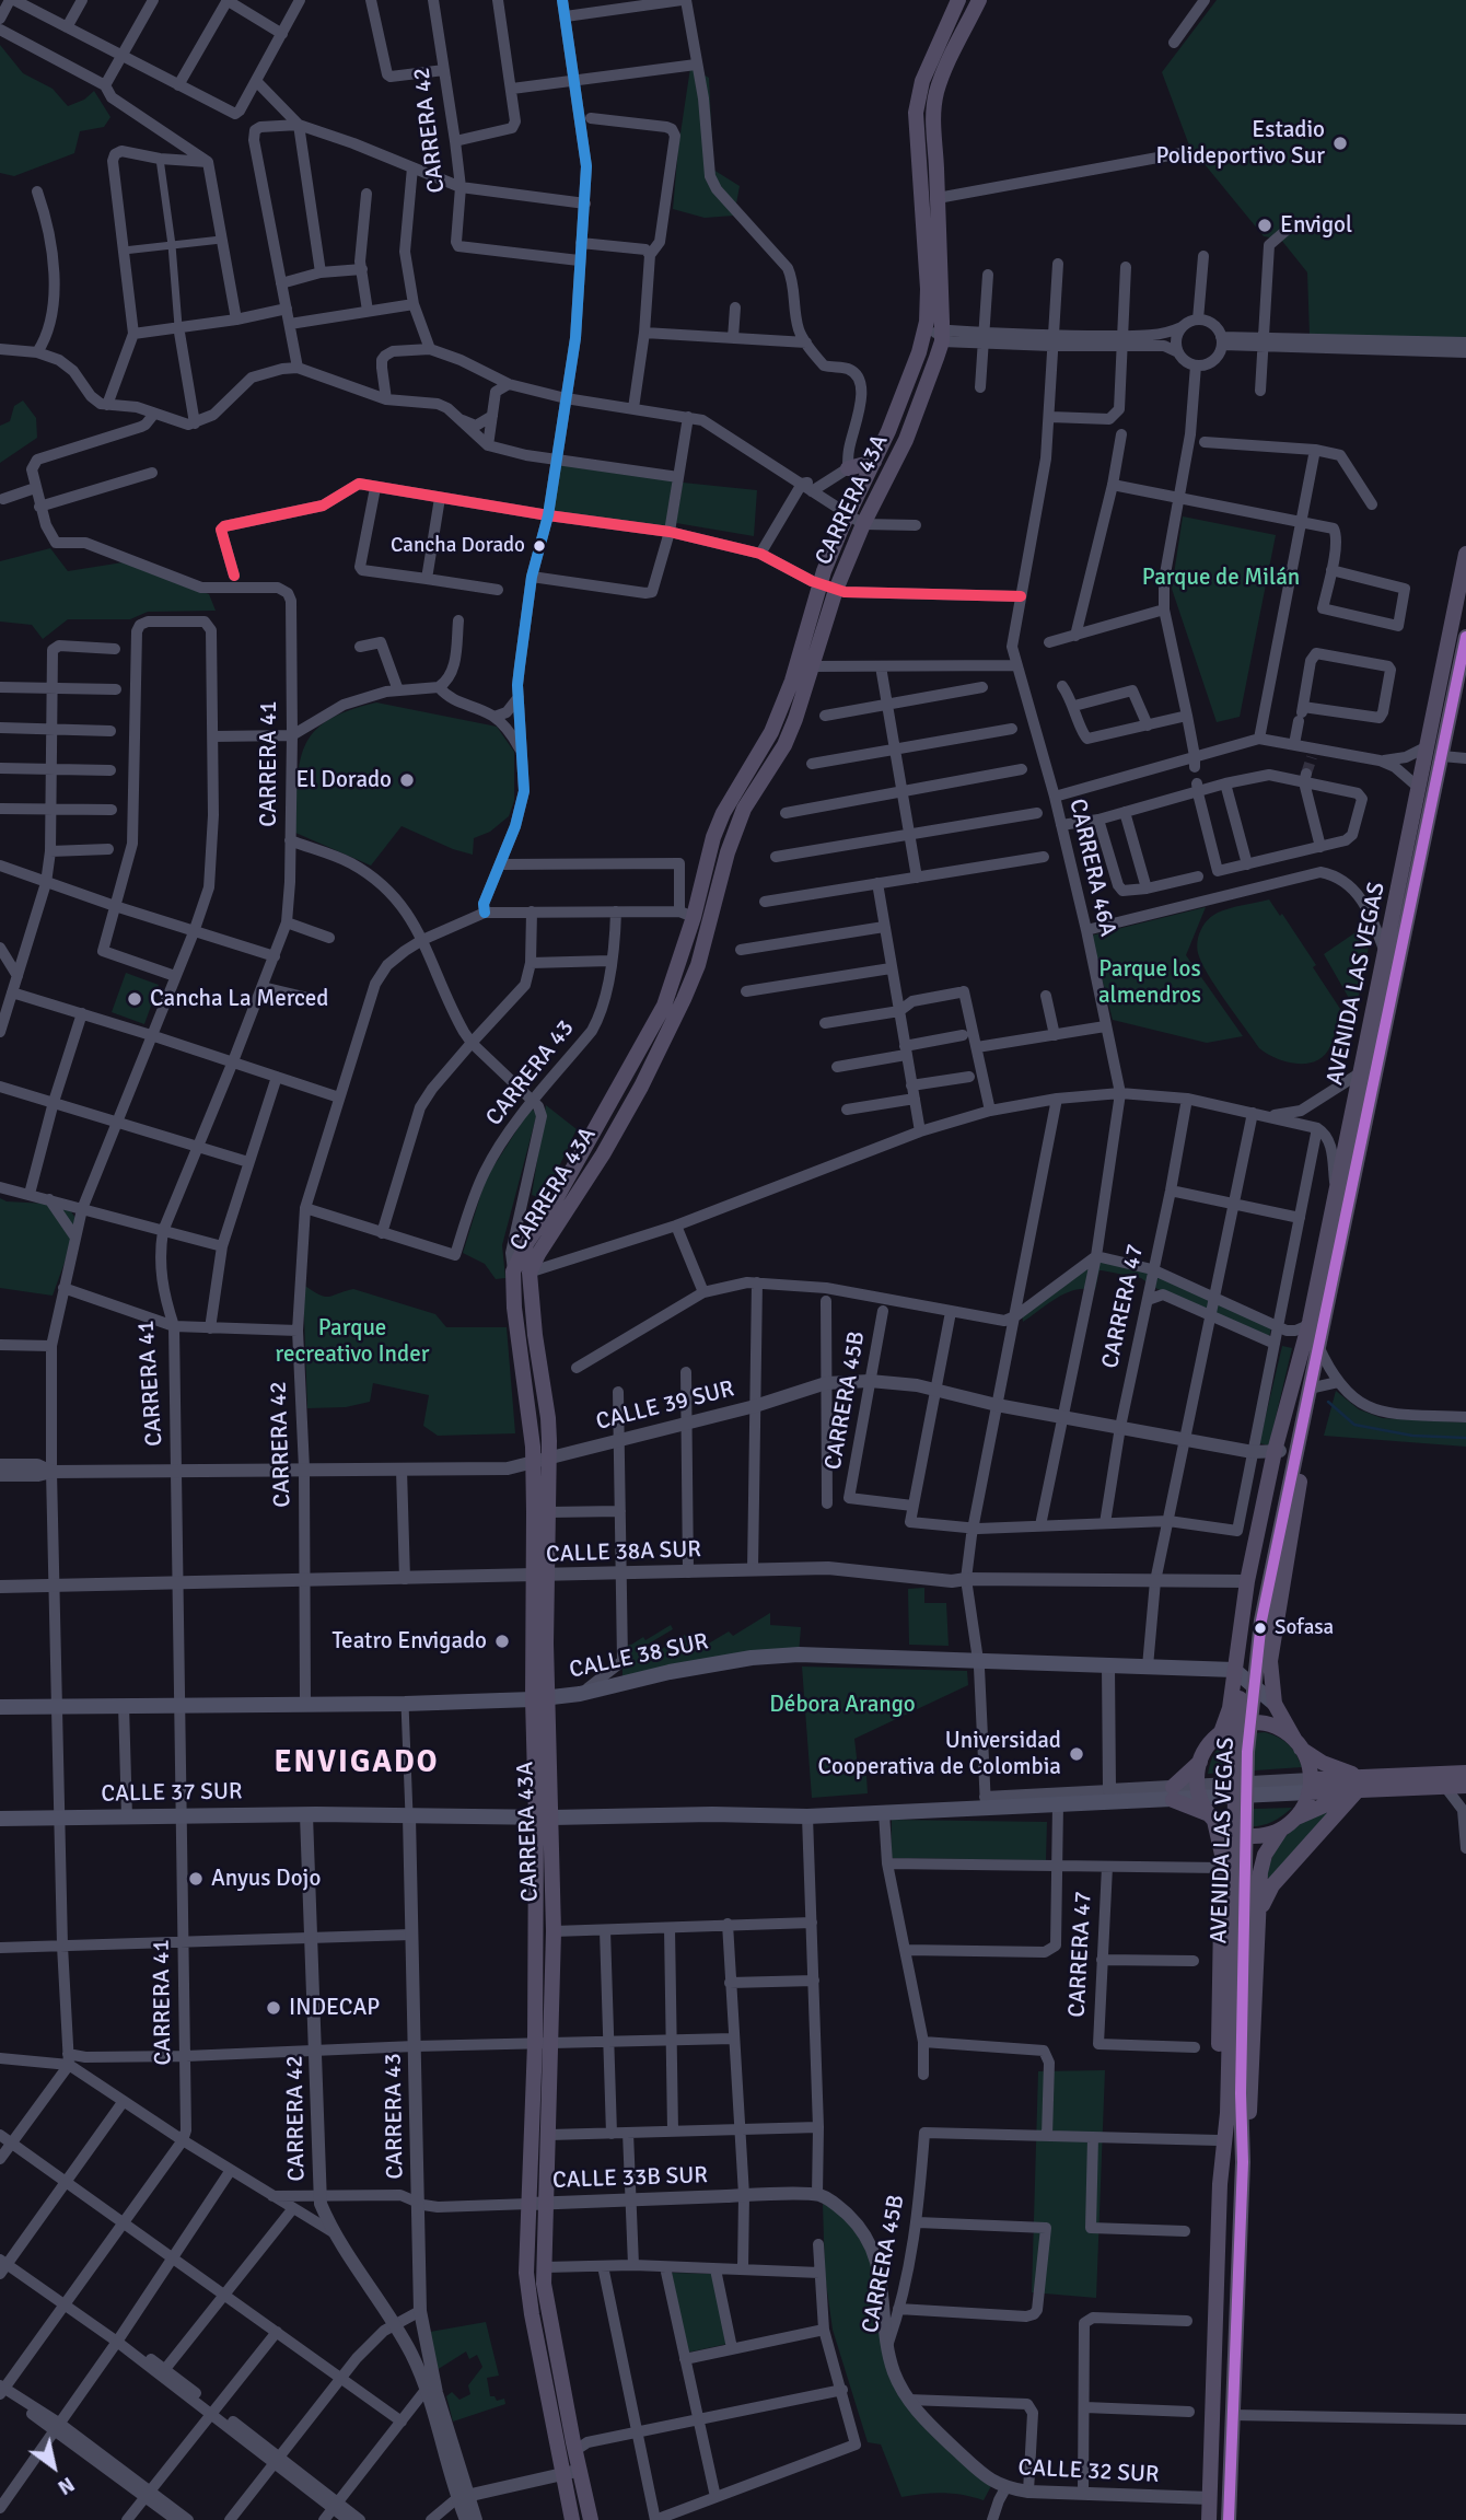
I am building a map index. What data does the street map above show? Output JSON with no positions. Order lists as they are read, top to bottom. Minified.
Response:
{"streets":{"main road":["CARRERA 43A","AVENIDA LAS VEGAS","CALLE 38 SUR","CALLE 37 SUR"],"street":["CARRERA 42","CARRERA 41","CARRERA 46A","CARRERA 43","CARRERA 47","CARRERA 45B","CALLE 39 SUR","CALLE 38A SUR","CALLE 33B SUR","CALLE 32 SUR"]},"crossings":[["CARRERA 42","CARRERA 43"],["CARRERA 42","CALLE 39 SUR"],["CARRERA 42","CALLE 38A SUR"],["CARRERA 42","CALLE 38 SUR"],["CARRERA 42","CALLE 37 SUR"],["CARRERA 42","CALLE 33B SUR"],["CARRERA 43A","CARRERA 43"],["CARRERA 43A","CALLE 39 SUR"],["CARRERA 43A","CALLE 38A SUR"],["CARRERA 43A","CALLE 38 SUR"],["CARRERA 43A","CALLE 37 SUR"],["CARRERA 43A","CALLE 33B SUR"],["CARRERA 41","CALLE 39 SUR"],["CARRERA 41","CALLE 38A SUR"],["CARRERA 41","CALLE 38 SUR"],["CARRERA 41","CALLE 37 SUR"],["CARRERA 46A","CALLE 39 SUR"],["AVENIDA LAS VEGAS","CALLE 39 SUR"],["AVENIDA LAS VEGAS","CALLE 38A SUR"],["AVENIDA LAS VEGAS","CALLE 38 SUR"],["AVENIDA LAS VEGAS","CALLE 37 SUR"],["AVENIDA LAS VEGAS","CALLE 32 SUR"],["CARRERA 43","CALLE 38 SUR"],["CARRERA 43","CALLE 37 SUR"],["CARRERA 43","CALLE 33B SUR"],["CARRERA 47","CALLE 39 SUR"],["CARRERA 45B","CALLE 39 SUR"],["CARRERA 45B","CALLE 32 SUR"]],"districts":["ENVIGADO"],"parks":["Parque de Milán","Parque los almendros","Parque recreativo Inder","Débora Arango"],"places":["Estadio Polideportivo Sur","Envigol","Cancha Dorado","El Dorado","Cancha La Merced","Sofasa","Teatro Envigado","Universidad Cooperativa de Colombia","Anyus Dojo","INDECAP"],"north":"bottom right"}
